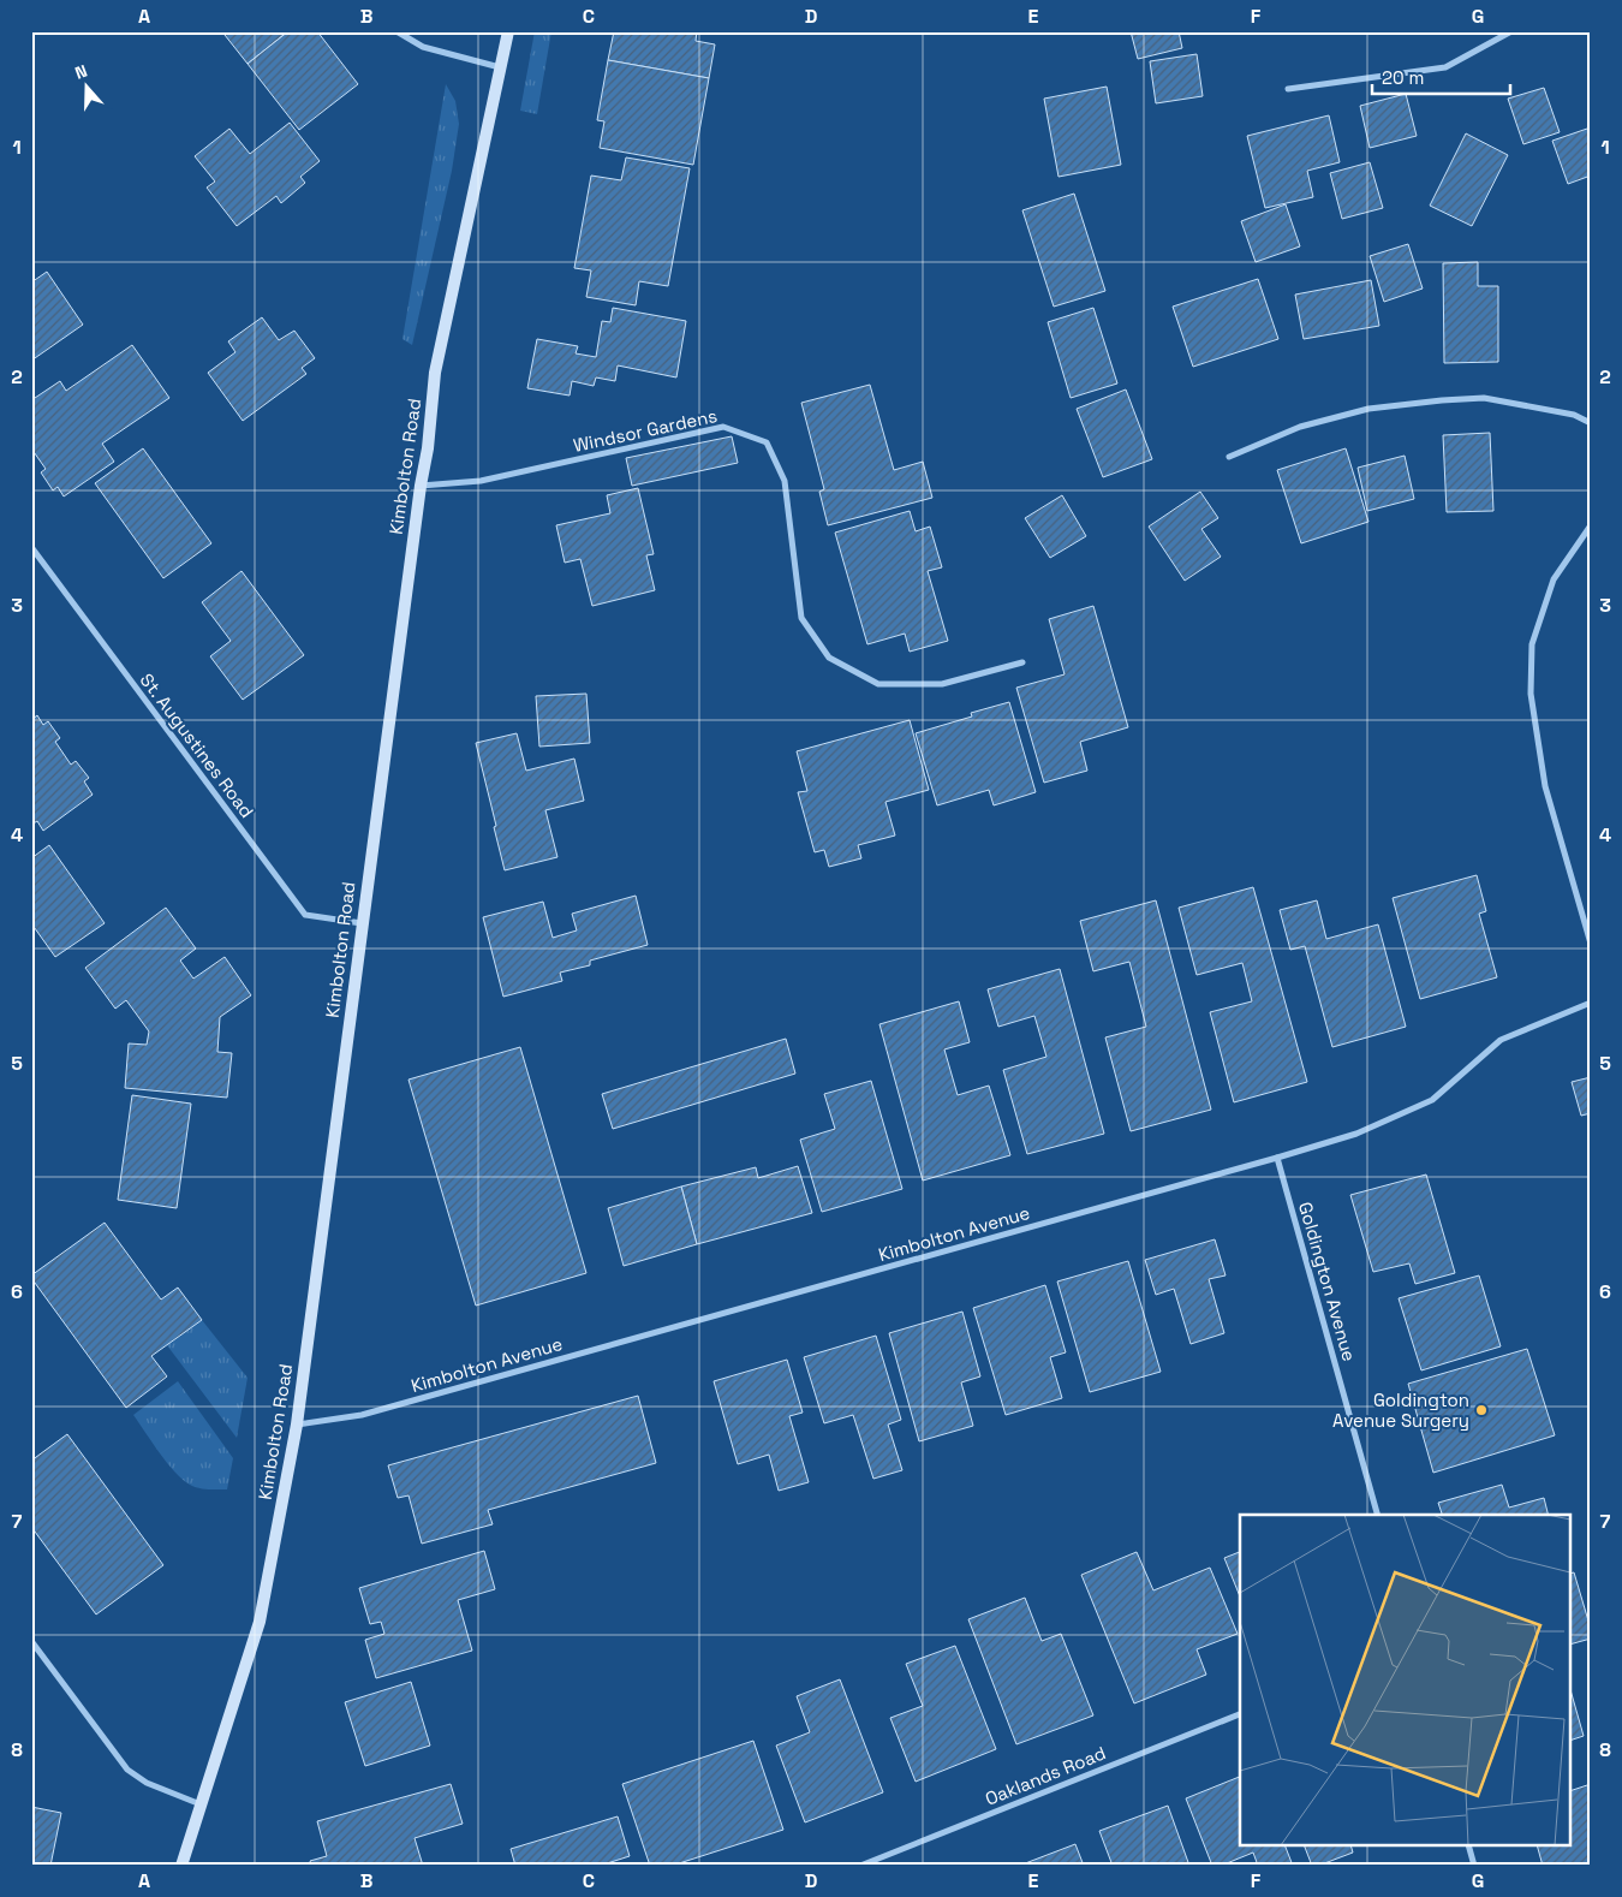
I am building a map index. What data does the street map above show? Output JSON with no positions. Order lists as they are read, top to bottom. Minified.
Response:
{"streets":{"main road":["Kimbolton Road"],"street":["Windsor Gardens","St. Augustines Road","Kimbolton Avenue","Goldington Avenue","Oaklands Road"]},"crossings":[["Windsor Gardens","Kimbolton Road"],["Kimbolton Road","St. Augustines Road"],["Kimbolton Road","Kimbolton Avenue"],["Kimbolton Avenue","Goldington Avenue"]],"places":["Goldington Avenue Surgery"],"scale_bar":"20 m","north":"top","grid":{"columns":["A","B","C","D","E","F","G"],"rows":["1","2","3","4","5","6","7","8"]}}
